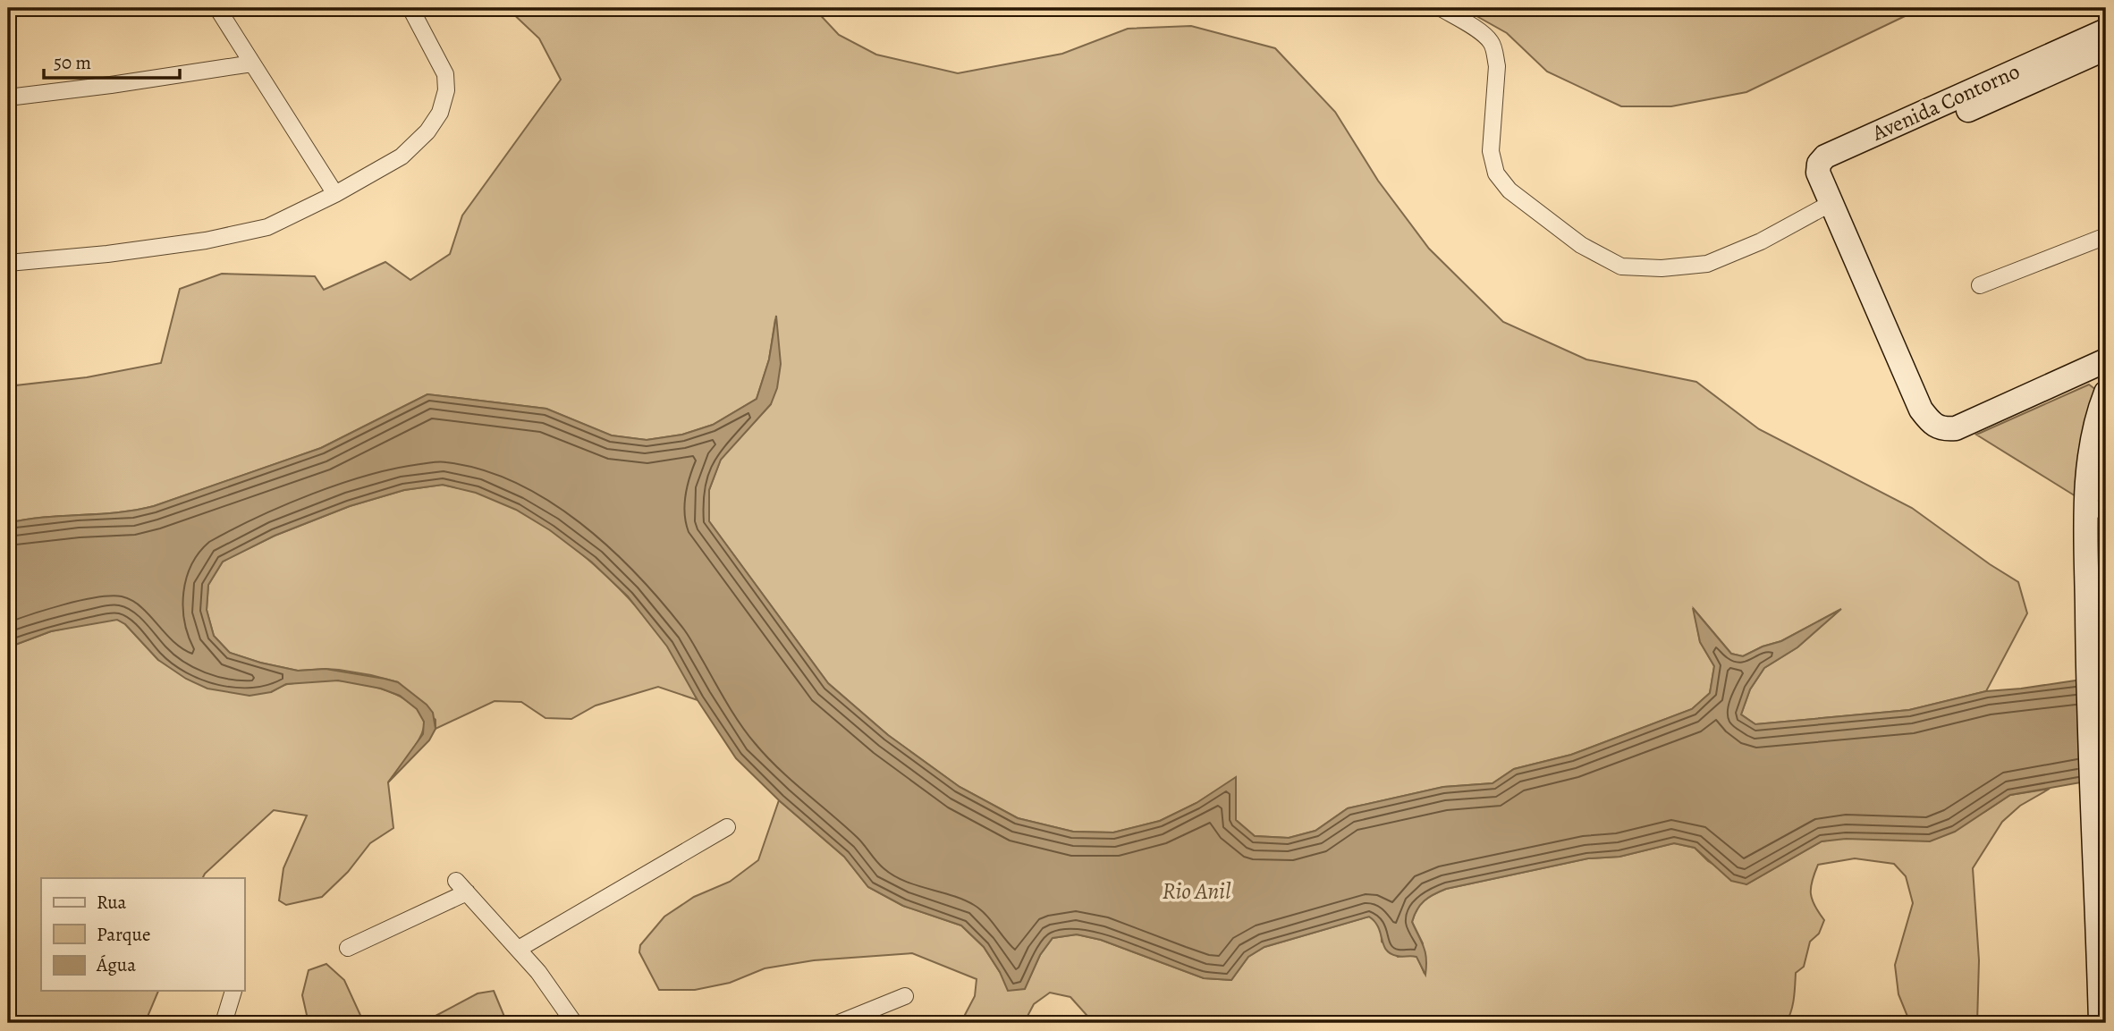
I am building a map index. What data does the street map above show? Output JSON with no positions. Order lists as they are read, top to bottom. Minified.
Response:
{"streets":{"street":["Avenida Contorno"]},"water":["Rio Anil"],"legend":["Rua","Parque","Água"],"scale_bar":"50 m"}
